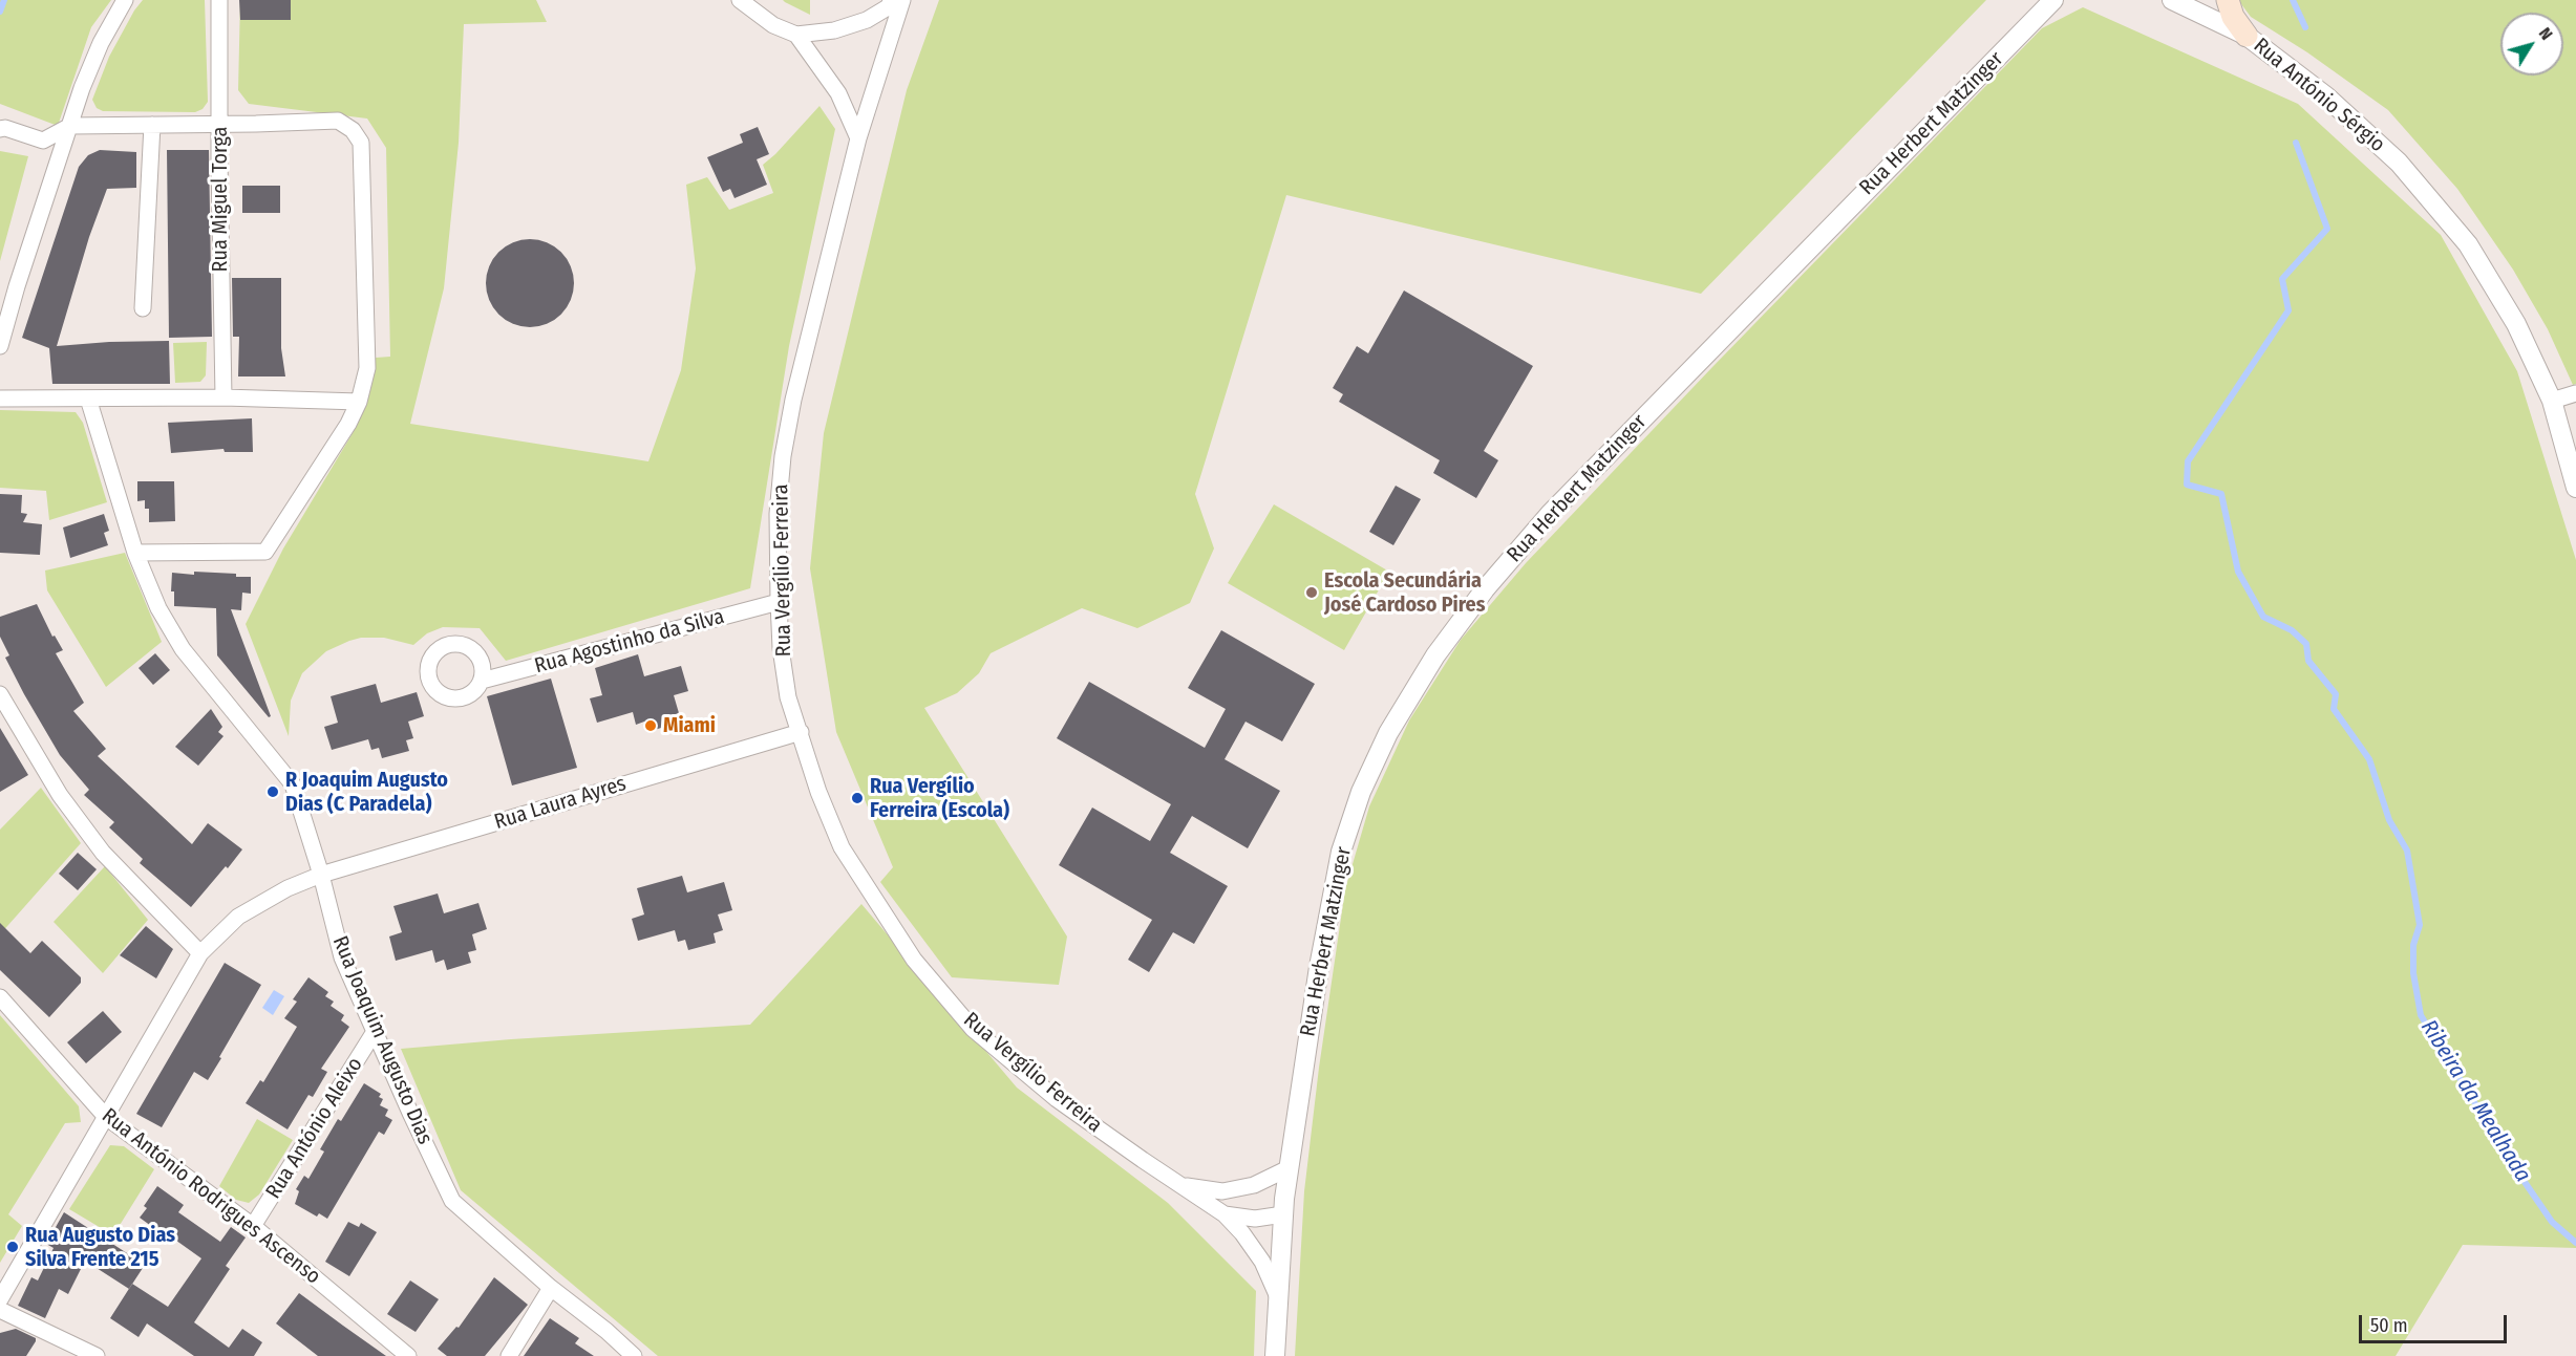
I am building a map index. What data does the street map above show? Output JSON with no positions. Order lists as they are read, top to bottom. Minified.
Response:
{"streets":{"street":["Rua António Sérgio","Rua Herbert Matzinger","Rua Miguel Torga","Rua Vergílio Ferreira","Rua Agostinho da Silva","Rua Laura Ayres","Rua Joaquim Augusto Dias","Rua António Aleixo","Rua António Rodrigues Ascenso"]},"crossings":[["Rua Herbert Matzinger","Rua Vergílio Ferreira"],["Rua Vergílio Ferreira","Rua Agostinho da Silva"],["Rua Vergílio Ferreira","Rua Laura Ayres"],["Rua Laura Ayres","Rua Joaquim Augusto Dias"],["Rua Laura Ayres","Rua António Rodrigues Ascenso"],["Rua Joaquim Augusto Dias","Rua António Aleixo"],["Rua António Aleixo","Rua António Rodrigues Ascenso"]],"water":["Ribeira da Mealhada"],"places":["Escola Secundária José Cardoso Pires","Miami","R Joaquim Augusto Dias (C Paradela)","Rua Vergílio Ferreira (Escola)","Rua Augusto Dias Silva Frente 215"],"scale_bar":"50 m","north":"top right"}
